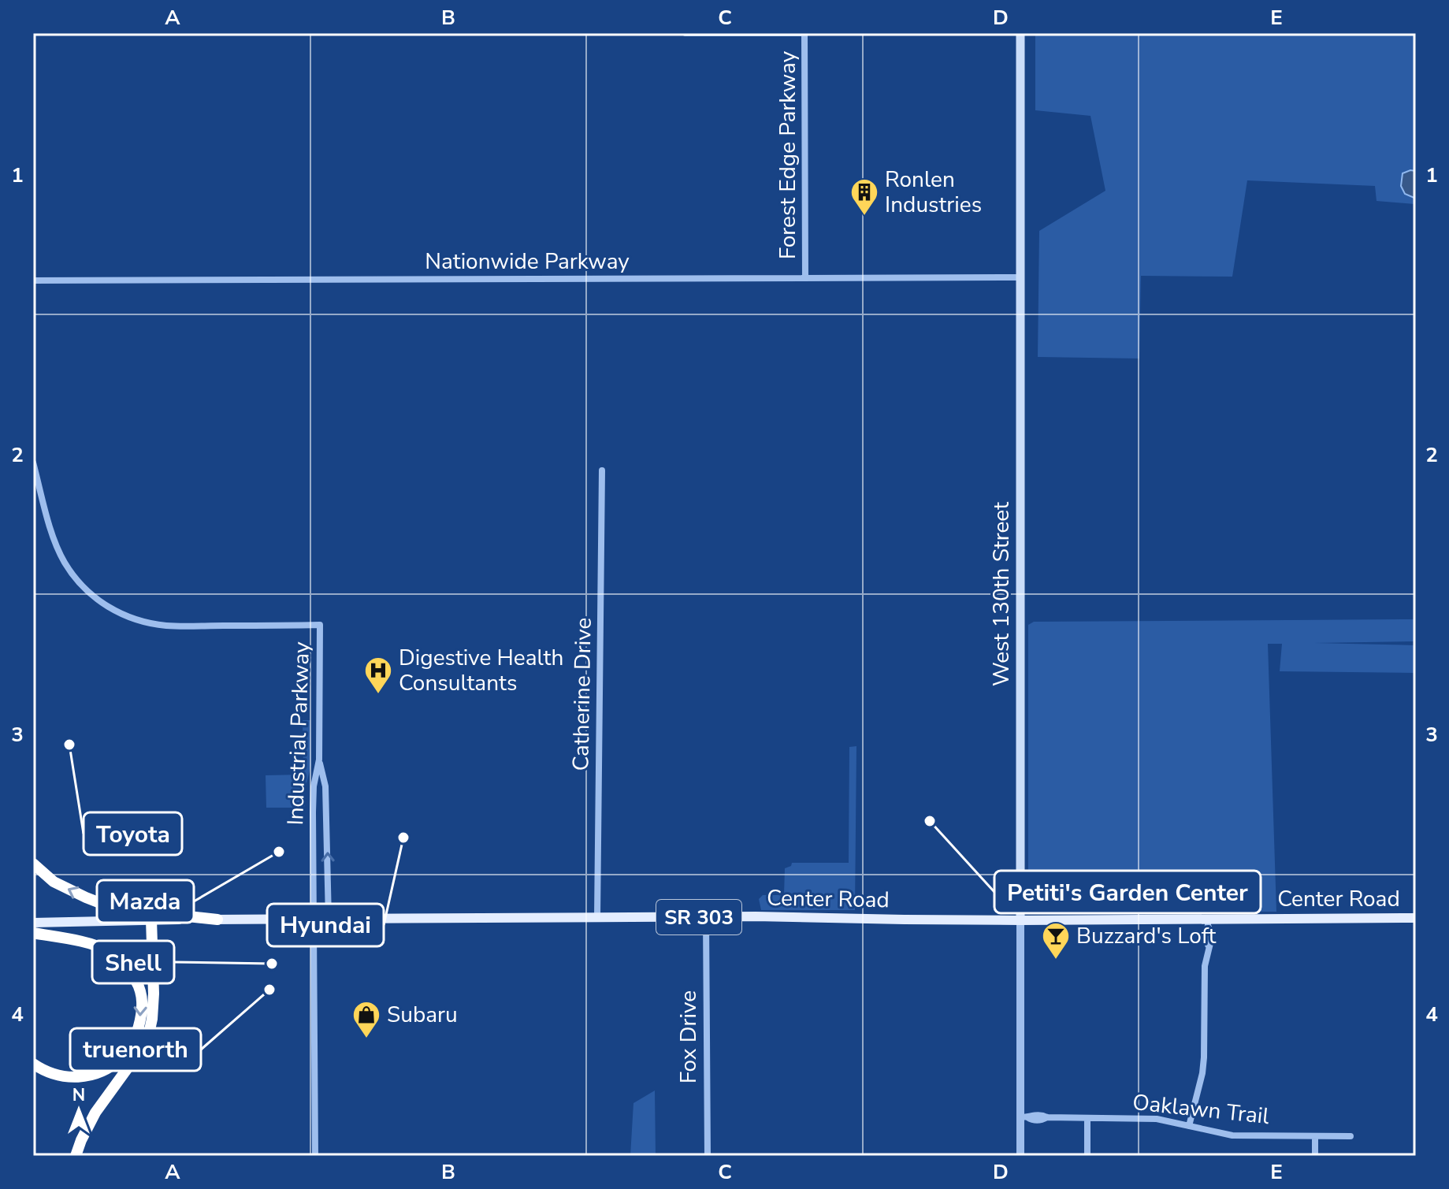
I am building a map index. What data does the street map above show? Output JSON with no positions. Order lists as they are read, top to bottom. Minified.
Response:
{"streets":{"main road":["West 130th Street","Center Road","SR 303"],"street":["Forest Edge Parkway","Nationwide Parkway","Catherine Drive","Industrial Parkway","Fox Drive","Oaklawn Trail"]},"crossings":[["Forest Edge Parkway","Nationwide Parkway"],["Nationwide Parkway","West 130th Street"],["West 130th Street","Center Road"],["West 130th Street","Oaklawn Trail"],["Catherine Drive","Center Road"],["Industrial Parkway","Center Road"],["Center Road","Fox Drive"]],"places":{"building":["Ronlen Industries"],"hospital":["Digestive Health Consultants"],"other":["Toyota","Petiti's Garden Center","Hyundai","Mazda","Shell","truenorth"],"bar":["Buzzard's Loft"],"shop":["Subaru"]},"north":"top","grid":{"columns":["A","B","C","D","E"],"rows":["1","2","3","4"]}}
